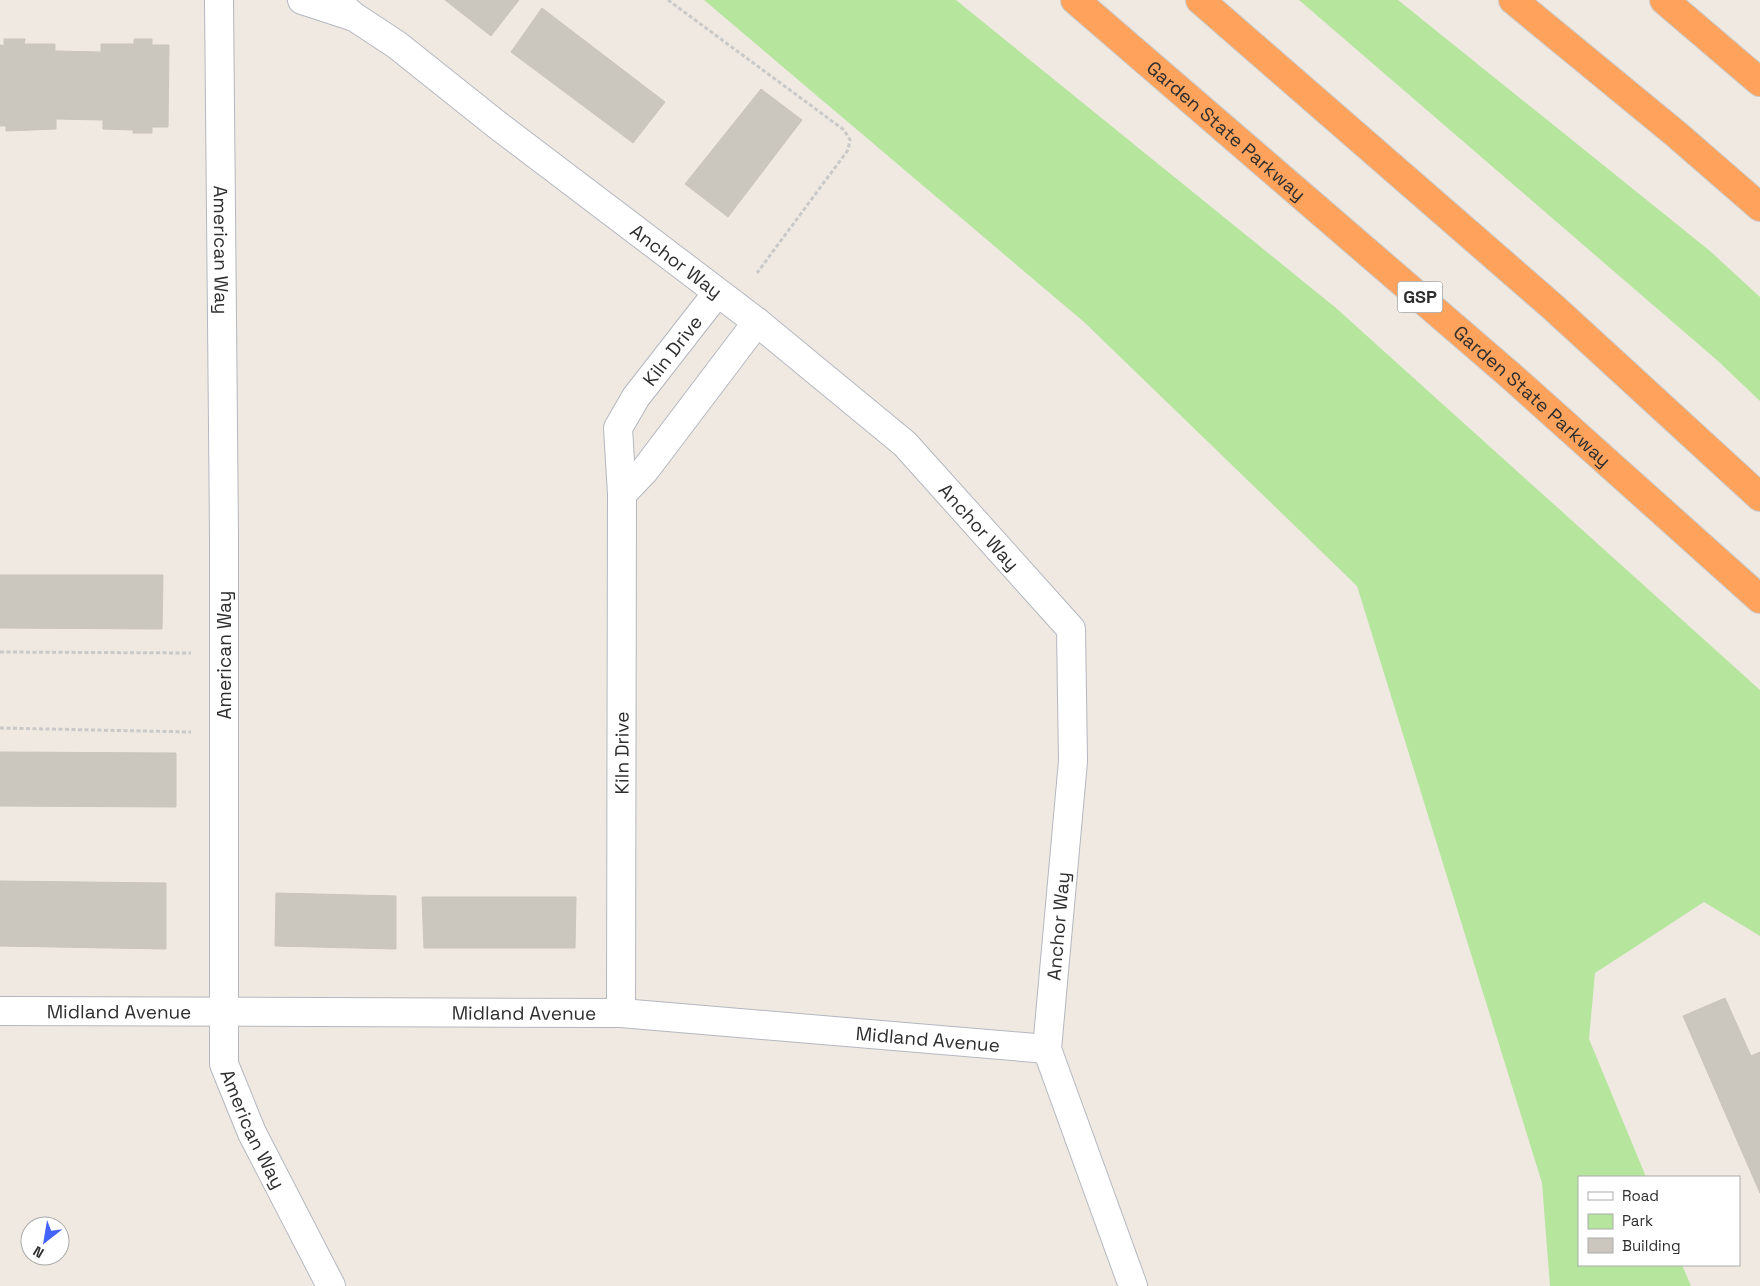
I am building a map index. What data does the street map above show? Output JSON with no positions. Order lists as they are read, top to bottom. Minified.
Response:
{"streets":{"highway":["Garden State Parkway","GSP"],"street":["American Way","Anchor Way","Kiln Drive","Midland Avenue"]},"crossings":[["American Way","Midland Avenue"],["Anchor Way","Kiln Drive"],["Anchor Way","Midland Avenue"],["Kiln Drive","Midland Avenue"]],"legend":["Road","Park","Building"],"north":"bottom left"}
